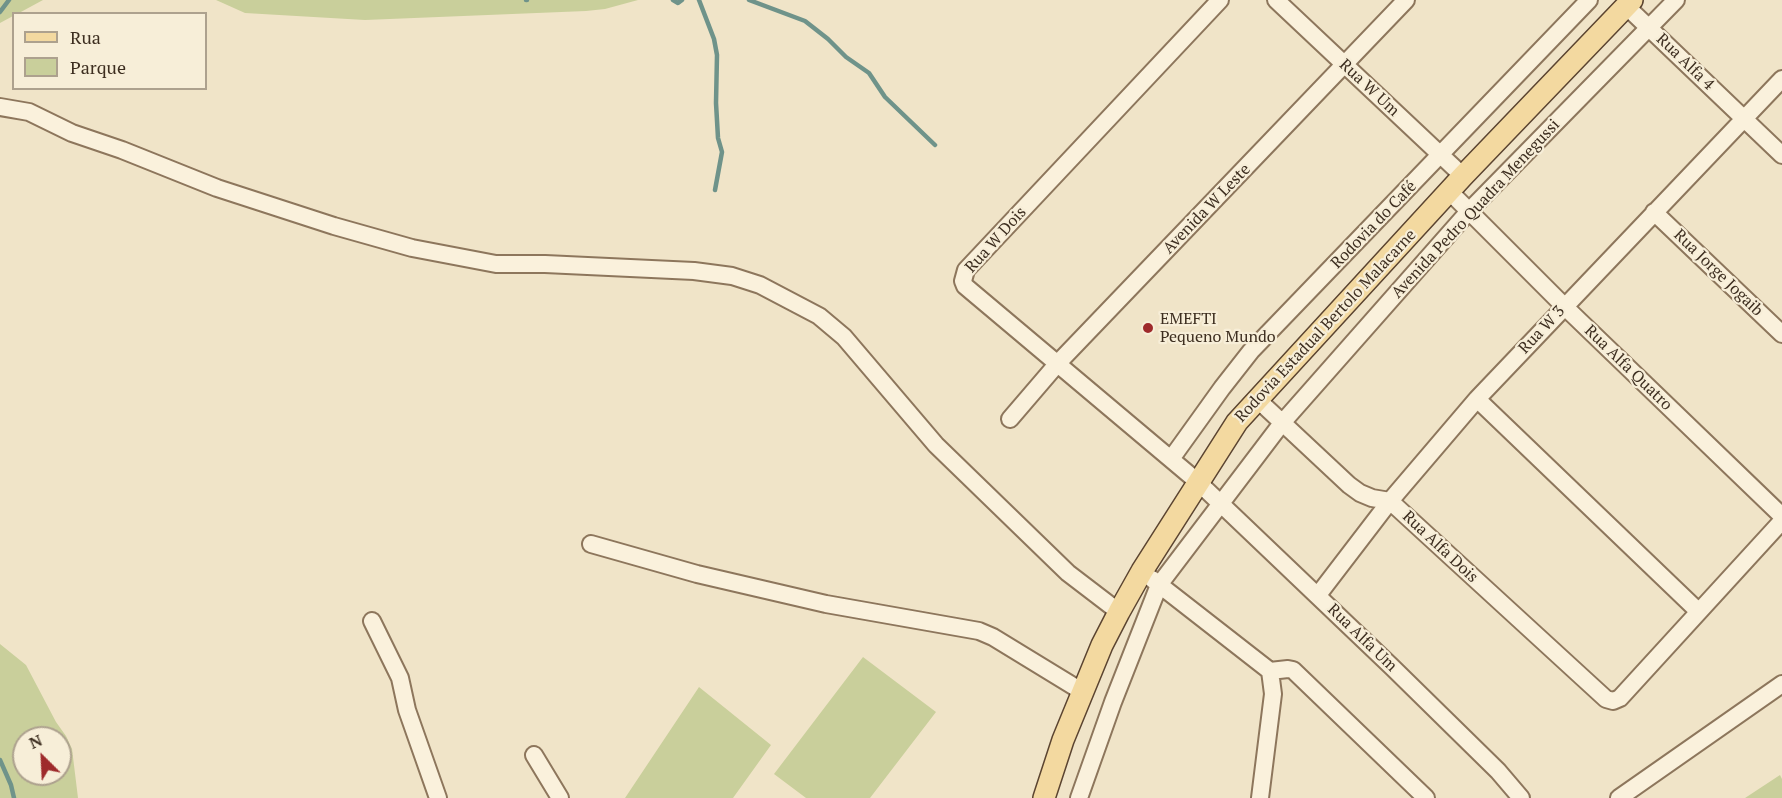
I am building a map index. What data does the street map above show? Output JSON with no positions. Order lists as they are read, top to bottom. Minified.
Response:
{"streets":{"main road":["Rodovia Estadual Bertolo Malacarne"],"street":["Rua Alfa 4","Rua W Um","Avenida W Leste","Avenida Pedro Quadra Menegussi","Rodovia do Café","Rua W Dois","Rua Jorge Jogaib","Rua W 3","Rua Alfa Quatro","Rua Alfa Dois","Rua Alfa Um"]},"crossings":[["Rua Alfa 4","Avenida Pedro Quadra Menegussi"],["Rua Alfa 4","Rodovia Estadual Bertolo Malacarne"],["Rua Alfa 4","Rua W 3"],["Rua W Um","Avenida W Leste"],["Rua W Um","Rodovia do Café"],["Rua W Um","Rodovia Estadual Bertolo Malacarne"],["Rua W Um","Rua Alfa Quatro"],["Avenida W Leste","Rua W Dois"],["Avenida Pedro Quadra Menegussi","Rua Alfa Quatro"],["Avenida Pedro Quadra Menegussi","Rua Alfa Dois"],["Avenida Pedro Quadra Menegussi","Rua Alfa Um"],["Rodovia do Café","Rua W Dois"],["Rua W Dois","Rodovia Estadual Bertolo Malacarne"],["Rua W Dois","Rua Alfa Um"],["Rua Jorge Jogaib","Rua W 3"],["Rodovia Estadual Bertolo Malacarne","Rua Alfa Quatro"],["Rodovia Estadual Bertolo Malacarne","Rua Alfa Dois"],["Rodovia Estadual Bertolo Malacarne","Rua Alfa Um"],["Rua W 3","Rua Alfa Quatro"],["Rua W 3","Rua Alfa Dois"],["Rua W 3","Rua Alfa Um"]],"places":["EMEFTI Pequeno Mundo"],"legend":["Rua","Parque"],"north":"top left"}
